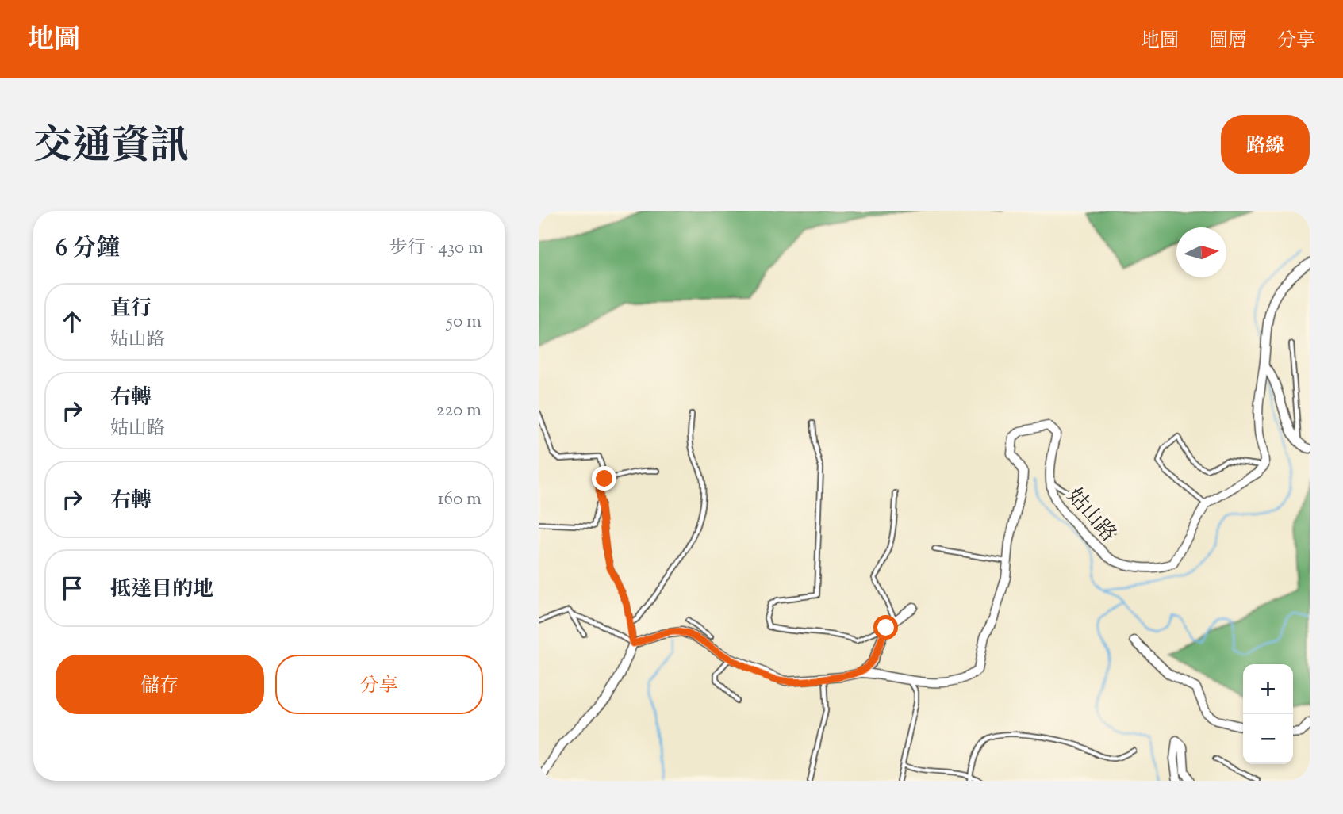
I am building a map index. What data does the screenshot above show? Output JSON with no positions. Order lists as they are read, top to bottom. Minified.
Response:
{"streets":{"street":["姑山路"]},"north":"right","page":{"header":"地圖","nav":["地圖","圖層","分享"],"title":"交通資訊","buttons":["路線",["儲存","分享"]],"heading":["6 分鐘","步行 · 430 m"],"list":[["直行","姑山路","50 m"],["右轉","姑山路","220 m"],["右轉","160 m"],"抵達目的地"],"map_buttons":["+","−"]}}
